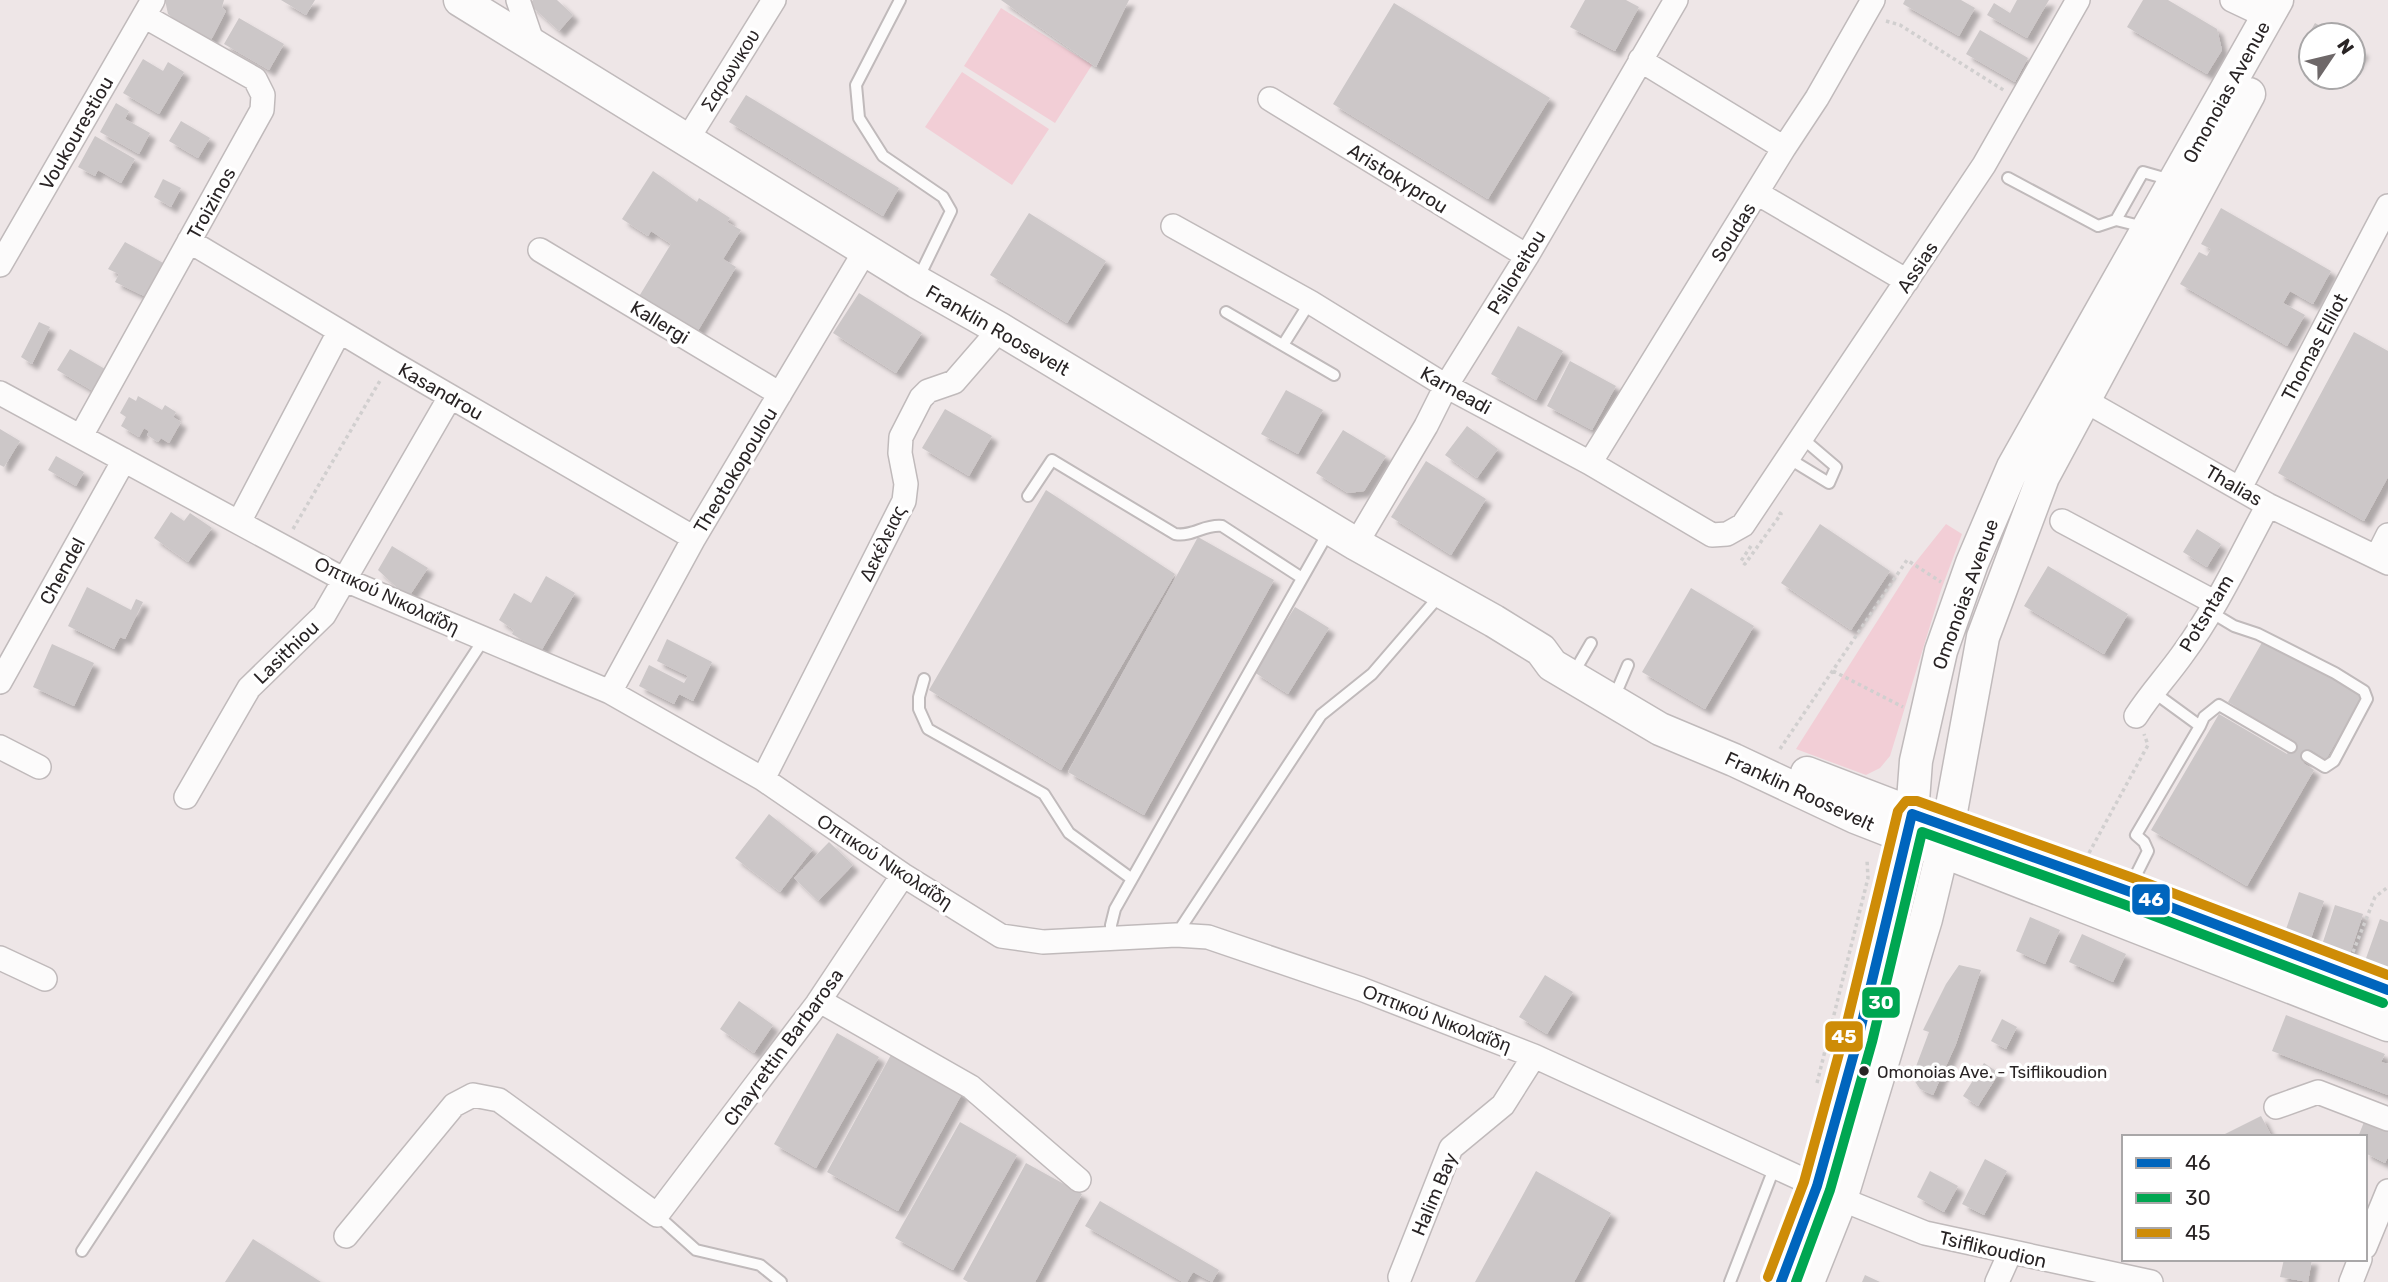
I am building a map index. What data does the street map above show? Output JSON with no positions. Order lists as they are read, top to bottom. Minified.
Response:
{"streets":{"main road":["Omonoias Avenue","Franklin Roosevelt"],"street":["Σαρωνικου","Voukourestiou","Aristokyprou","Troizinos","Soudas","Assias","Psiloreitou","Kallergi","Thomas Elliot","Karneadi","Kasandrou","Theotokopoulou","Thalias","Δεκέλειας","Chendel","Οπτικού Νικολαΐδη","Potsntam","Lasithiou","Chayrettin Barbarosa","Halim Bay","Tsiflikoudion"]},"crossings":[["Σαρωνικου","Franklin Roosevelt"],["Omonoias Avenue","Franklin Roosevelt"],["Omonoias Avenue","Thalias"],["Omonoias Avenue","Οπτικού Νικολαΐδη"],["Omonoias Avenue","Tsiflikoudion"],["Voukourestiou","Troizinos"],["Aristokyprou","Psiloreitou"],["Troizinos","Kasandrou"],["Troizinos","Οπτικού Νικολαΐδη"],["Soudas","Karneadi"],["Assias","Karneadi"],["Psiloreitou","Franklin Roosevelt"],["Psiloreitou","Karneadi"],["Kallergi","Theotokopoulou"],["Franklin Roosevelt","Theotokopoulou"],["Franklin Roosevelt","Δεκέλειας"],["Thomas Elliot","Thalias"],["Kasandrou","Theotokopoulou"],["Kasandrou","Lasithiou"],["Theotokopoulou","Οπτικού Νικολαΐδη"],["Thalias","Potsntam"],["Δεκέλειας","Οπτικού Νικολαΐδη"],["Chendel","Οπτικού Νικολαΐδη"],["Οπτικού Νικολαΐδη","Lasithiou"],["Οπτικού Νικολαΐδη","Chayrettin Barbarosa"],["Οπτικού Νικολαΐδη","Halim Bay"],["Οπτικού Νικολαΐδη","Tsiflikoudion"]],"places":["Omonoias Ave. - Tsiflikoudion"],"lines":["transit line 45","transit line 46","transit line 30"],"legend":["46","30","45"],"north":"top right"}
